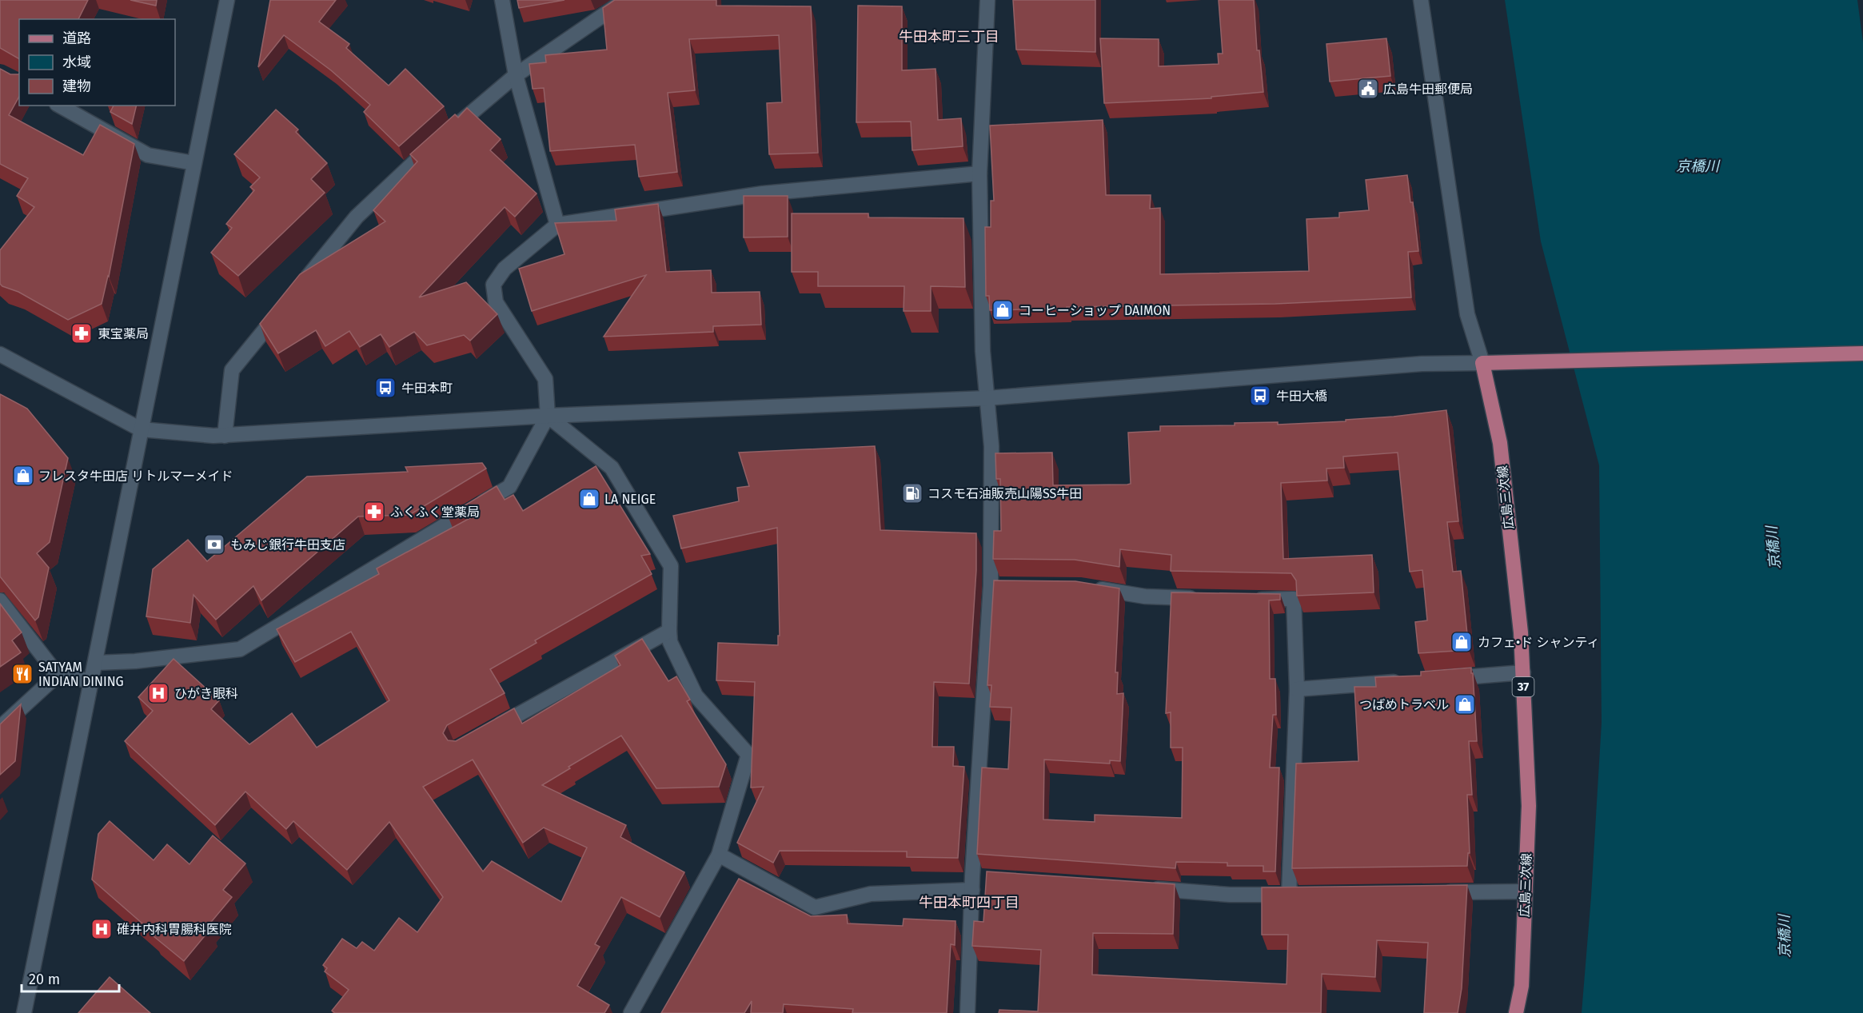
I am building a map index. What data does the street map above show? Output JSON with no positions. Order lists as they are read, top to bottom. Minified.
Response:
{"streets":{"main road":["広島三次線","37"]},"districts":["牛田本町三丁目","牛田本町四丁目"],"water":["京橋川"],"places":{"public building":["広島牛田郵便局"],"shop":["コーヒーショップ DAIMON","フレスタ牛田店 リトルマーメイド","LA NEIGE","カフェ•ド シャンティ","つばめトラベル"],"pharmacy":["東宝薬局","ふくふく堂薬局"],"bus stop":["牛田本町","牛田大橋"],"fuel station":["コスモ石油販売山陽SS牛田"],"bank":["もみじ銀行牛田支店"],"restaurant":["SATYAM INDIAN DINING"],"hospital":["ひがき眼科","碓井内科胃腸科医院"]},"legend":["道路","水域","建物"],"scale_bar":"20 m"}
